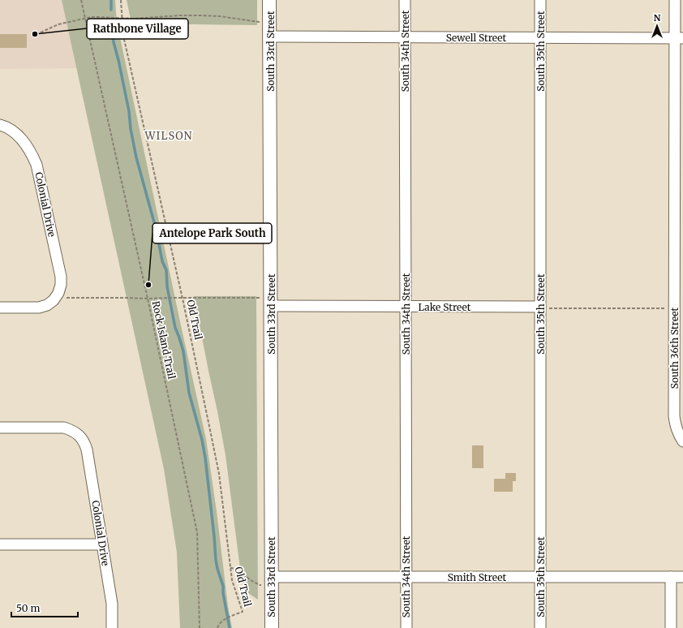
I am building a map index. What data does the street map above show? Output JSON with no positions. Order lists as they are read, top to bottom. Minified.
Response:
{"streets":{"main road":["South 33rd Street"],"street":["Sewell Street","South 34th Street","South 35th Street","Colonial Drive","Lake Street","South 36th Street","Smith Street"],"path":["Old Trail","Rock Island Trail"]},"crossings":[["Sewell Street","South 33rd Street"],["Sewell Street","South 34th Street"],["Sewell Street","South 35th Street"],["Sewell Street","South 36th Street"],["South 33rd Street","Lake Street"],["South 33rd Street","Smith Street"],["South 34th Street","Lake Street"],["South 34th Street","Smith Street"],["South 35th Street","Lake Street"],["South 35th Street","Smith Street"]],"districts":["WILSON"],"places":["Rathbone Village","Antelope Park South"],"scale_bar":"50 m","north":"top"}
